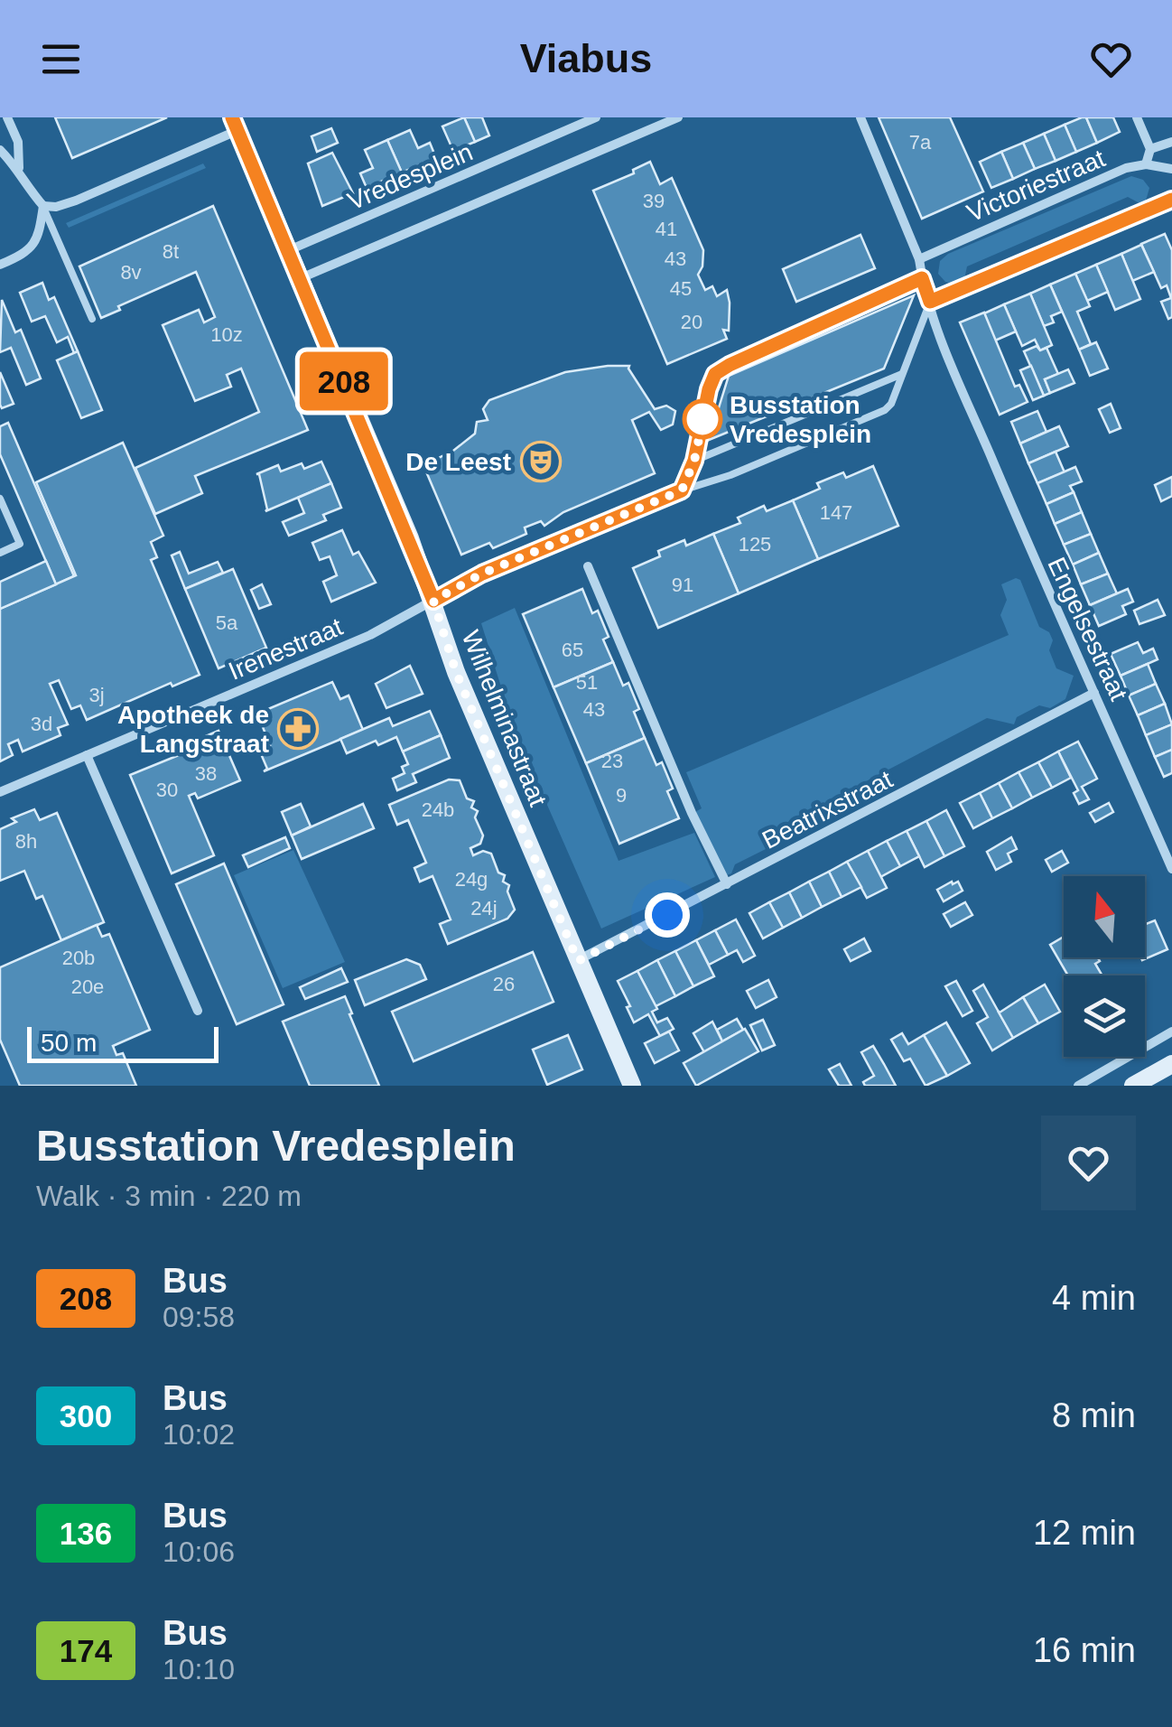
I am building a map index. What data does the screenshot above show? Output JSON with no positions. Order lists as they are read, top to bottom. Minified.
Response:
{"streets":{"main road":["Wilhelminastraat"],"street":["Vredesplein","Victoriestraat","Engelsestraat","Irenestraat","Beatrixstraat"]},"crossings":[["Vredesplein","Wilhelminastraat"],["Engelsestraat","Beatrixstraat"],["Irenestraat","Wilhelminastraat"],["Wilhelminastraat","Beatrixstraat"]],"places":{"other":["Busstation Vredesplein"],"theatre":["De Leest"],"pharmacy":["Apotheek de Langstraat"]},"lines":["bus line 208"],"house_numbers":["7a","39","41","8t","43","8v","45","20","10z","147","125","91","5a","65","51","3j","43","3d","23","38","30","9","24b","8h","24g","24j","20b","26","20e"],"scale_bar":"50 m","north":"top","page":{"header":"Viabus","on_map":"208","scale":"50 m","heading":["Busstation Vredesplein","Walk · 3 min · 220 m"],"list":[{"mark":"208","name":"Bus","note":"09:58","value":"4 min"},{"mark":"300","name":"Bus","note":"10:02","value":"8 min"},{"mark":"136","name":"Bus","note":"10:06","value":"12 min"},{"mark":"174","name":"Bus","note":"10:10","value":"16 min"}]}}
